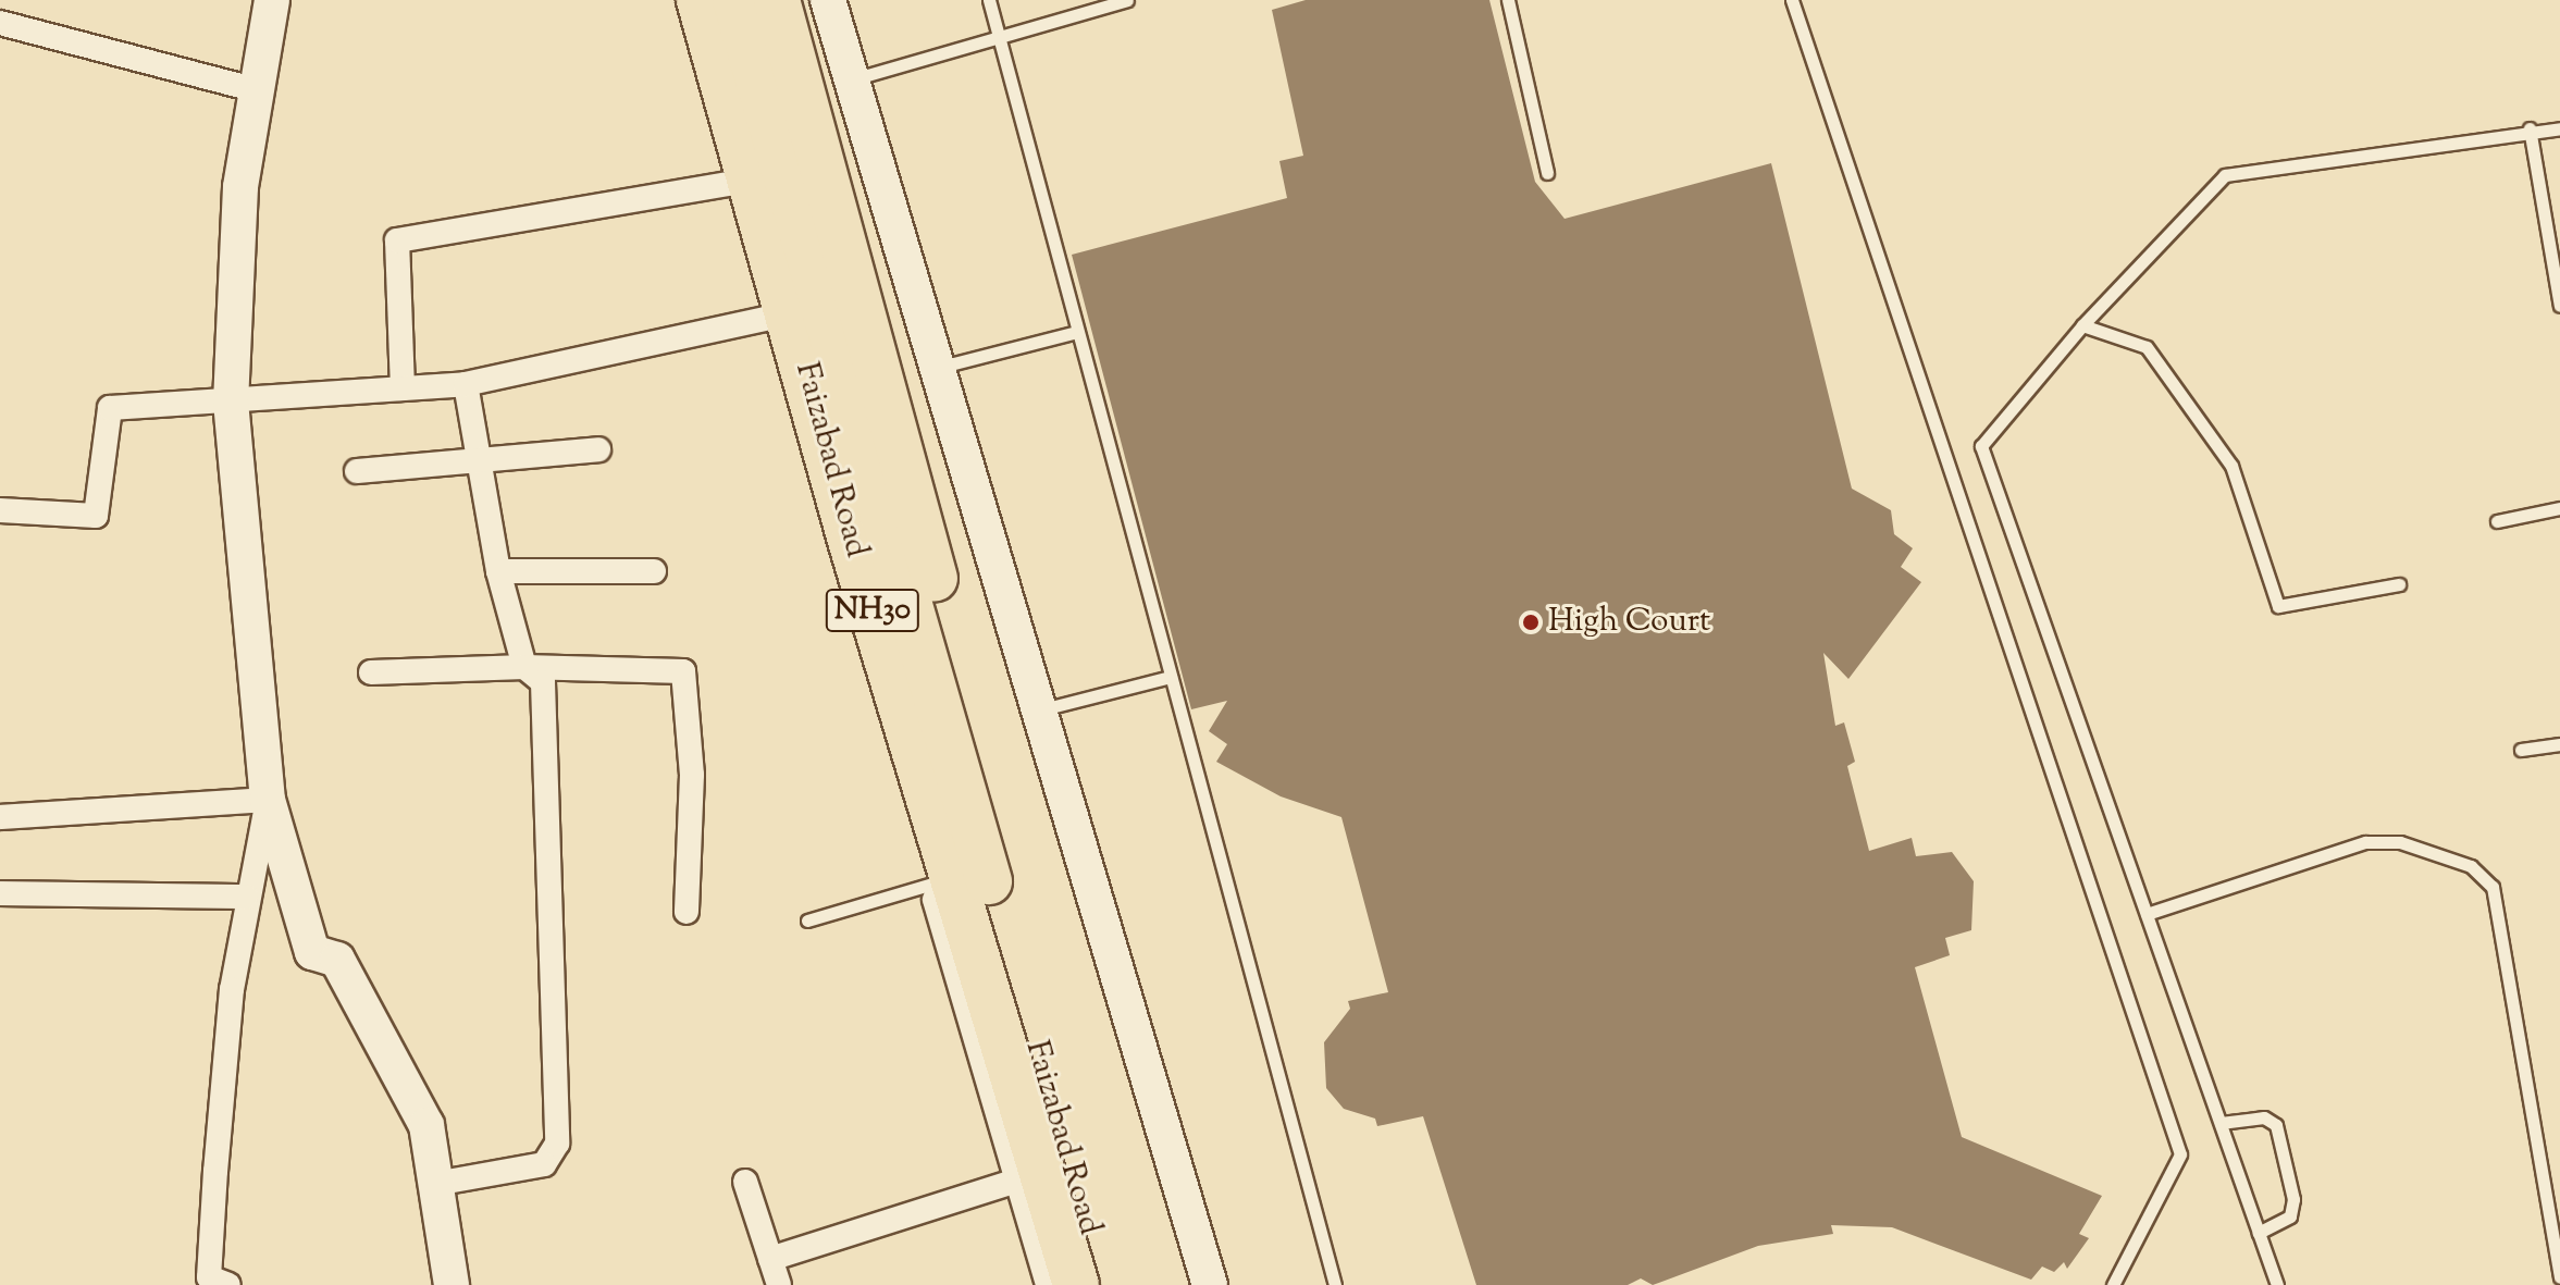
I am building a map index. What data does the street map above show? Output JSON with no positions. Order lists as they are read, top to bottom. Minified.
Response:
{"streets":{"highway":["Faizabad Road","NH30"]},"crossings":[["Faizabad Road","NH30"]],"places":["High Court"]}
